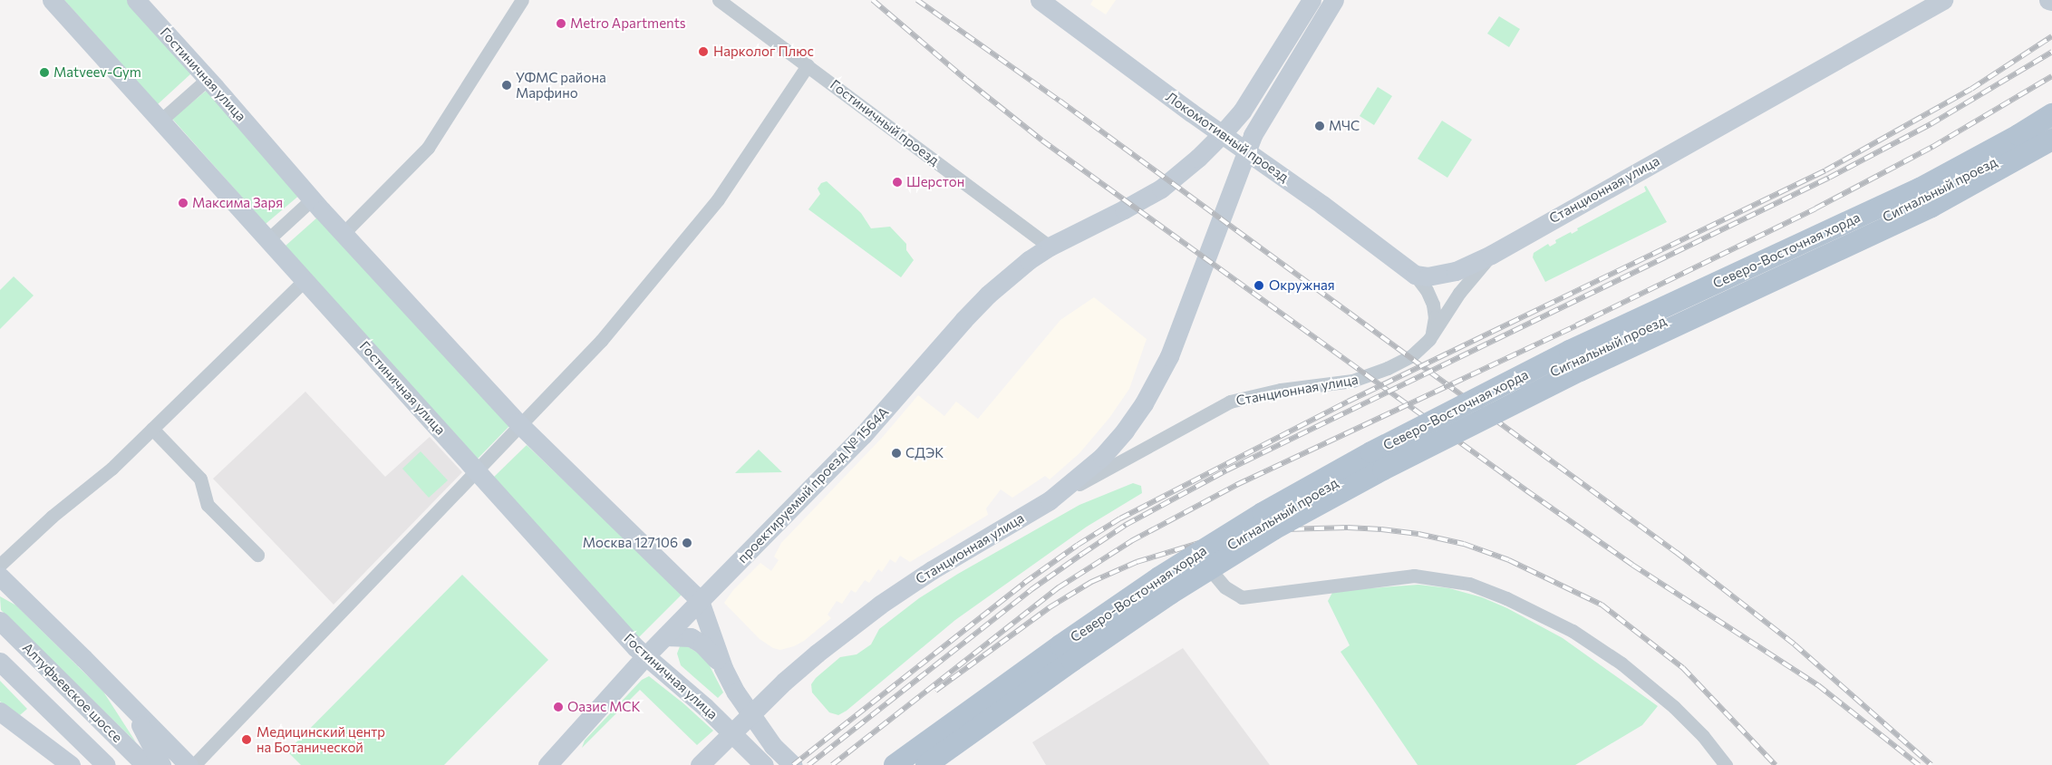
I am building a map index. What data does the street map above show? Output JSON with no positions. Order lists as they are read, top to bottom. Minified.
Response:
{"streets":{"main road":["Северо-Восточная хорда"],"street":["Гостиничная улица","Гостиничный проезд","Локомотивный проезд","Станционная улица","Сигнальный проезд","проектируемый проезд № 1564А","Алтуфьевское шоссе"]},"crossings":[["Гостиничная улица","Станционная улица"],["Гостиничная улица","проектируемый проезд № 1564А"],["Гостиничный проезд","проектируемый проезд № 1564А"],["Локомотивный проезд","Станционная улица"],["Локомотивный проезд","проектируемый проезд № 1564А"]],"places":["Metro Apartments","Нарколог Плюс","Matveev-Gym","УФМС района Марфино","МЧС","Шерстон","Максима Заря","Окружная","СДЭК","Москва 127106","Оазис МСК","Медицинский центр на Ботанической"]}
